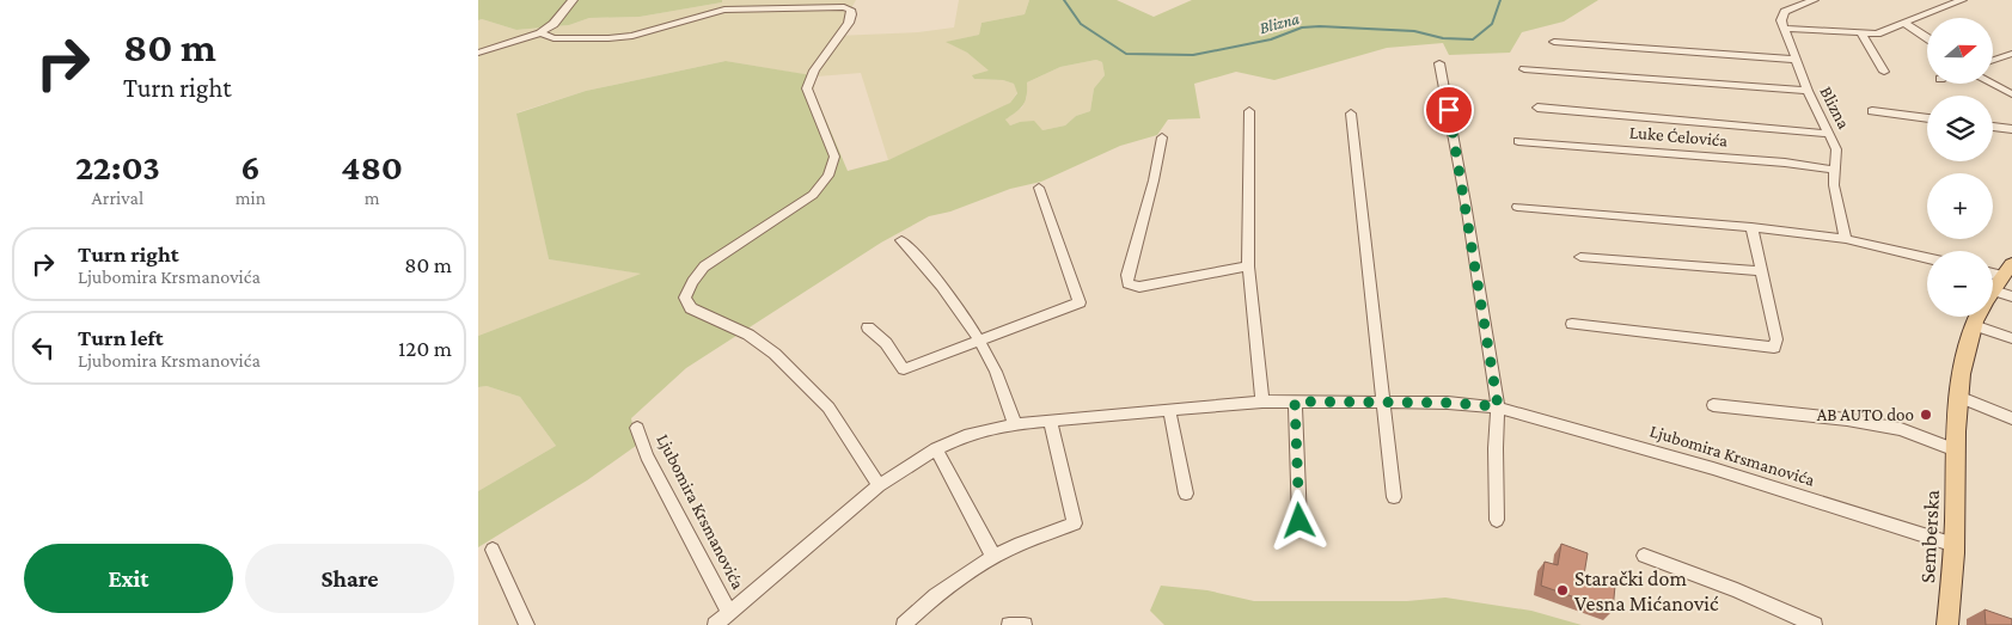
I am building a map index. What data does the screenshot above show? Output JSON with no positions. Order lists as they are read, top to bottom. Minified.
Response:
{"streets":{"main road":["Semberska"],"street":["Blizna","Luke Ćelovića","Ljubomira Krsmanovića"]},"crossings":[["Blizna","Luke Ćelovića"],["Ljubomira Krsmanovića","Semberska"]],"water":["Blizna"],"places":["AB AUTO doo","Starački dom Vesna Mićanović"],"north":"right","page":{"turn":["80 m","Turn right"],"map_buttons":["+","−"],"eta":["22:03","Arrival","6","min","480","m"],"list":[{"name":"Turn right","note":"Ljubomira Krsmanovića","value":"80 m"},{"name":"Turn left","note":"Ljubomira Krsmanovića","value":"120 m"}],"buttons":["Exit","Share"]}}
